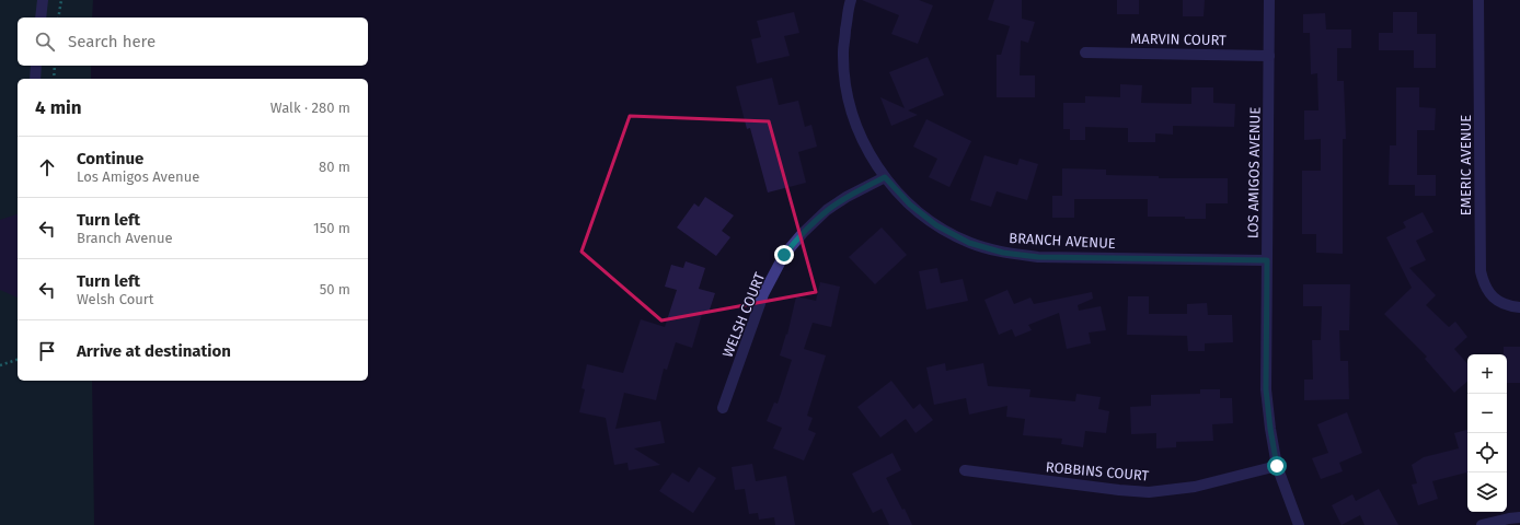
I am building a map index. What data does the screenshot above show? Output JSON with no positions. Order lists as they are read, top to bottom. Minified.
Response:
{"streets":{"street":["MARVIN COURT","EMERIC AVENUE","LOS AMIGOS AVENUE","BRANCH AVENUE","WELSH COURT","ROBBINS COURT"]},"crossings":[["MARVIN COURT","LOS AMIGOS AVENUE"],["LOS AMIGOS AVENUE","BRANCH AVENUE"],["LOS AMIGOS AVENUE","ROBBINS COURT"],["BRANCH AVENUE","WELSH COURT"]],"page":{"search":"Search here","heading":["4 min","Walk · 280 m"],"list":[["Continue","Los Amigos Avenue","80 m"],["Turn left","Branch Avenue","150 m"],["Turn left","Welsh Court","50 m"],"Arrive at destination"],"map_buttons":["+","−"]}}
